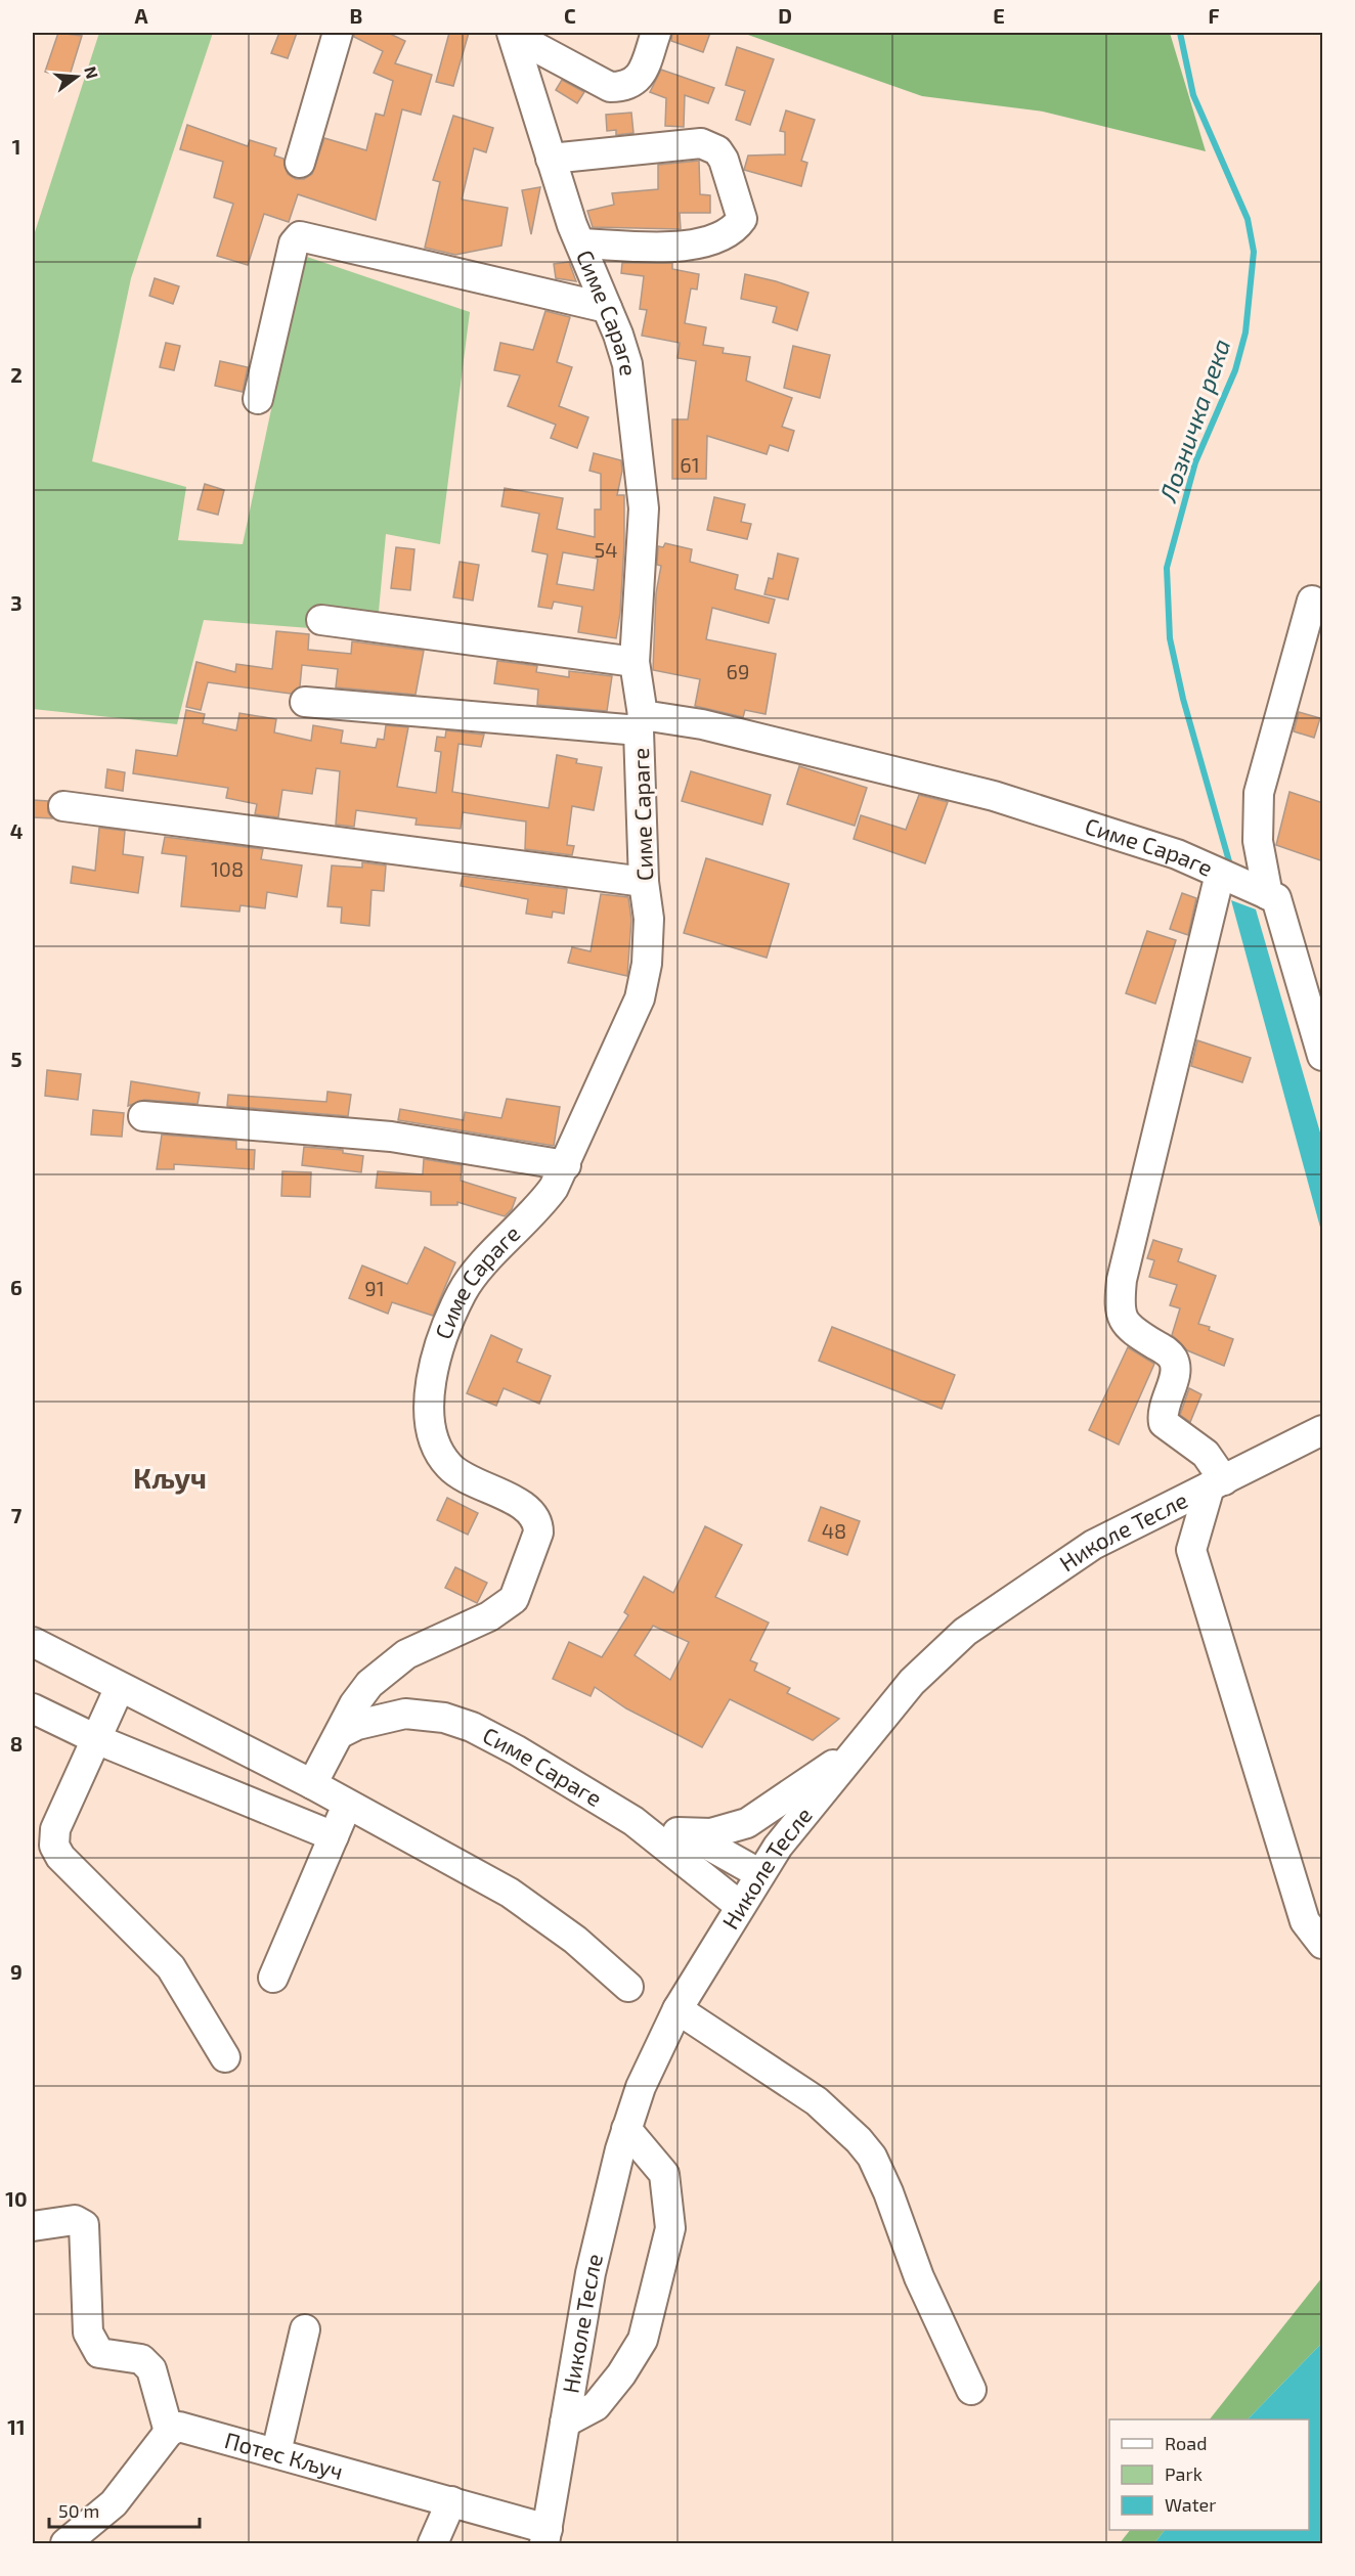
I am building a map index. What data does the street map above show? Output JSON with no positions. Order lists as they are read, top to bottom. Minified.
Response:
{"streets":{"street":["Симе Сараге","Николе Тесле","Потес Кључ"]},"crossings":[["Николе Тесле","Потес Кључ"]],"districts":["Кључ"],"water":["Лозничка река"],"house_numbers":["61","54","69","108","91","48"],"legend":["Road","Park","Water"],"scale_bar":"50 m","north":"right","grid":{"columns":["A","B","C","D","E","F"],"rows":["1","2","3","4","5","6","7","8","9","10","11"]}}
